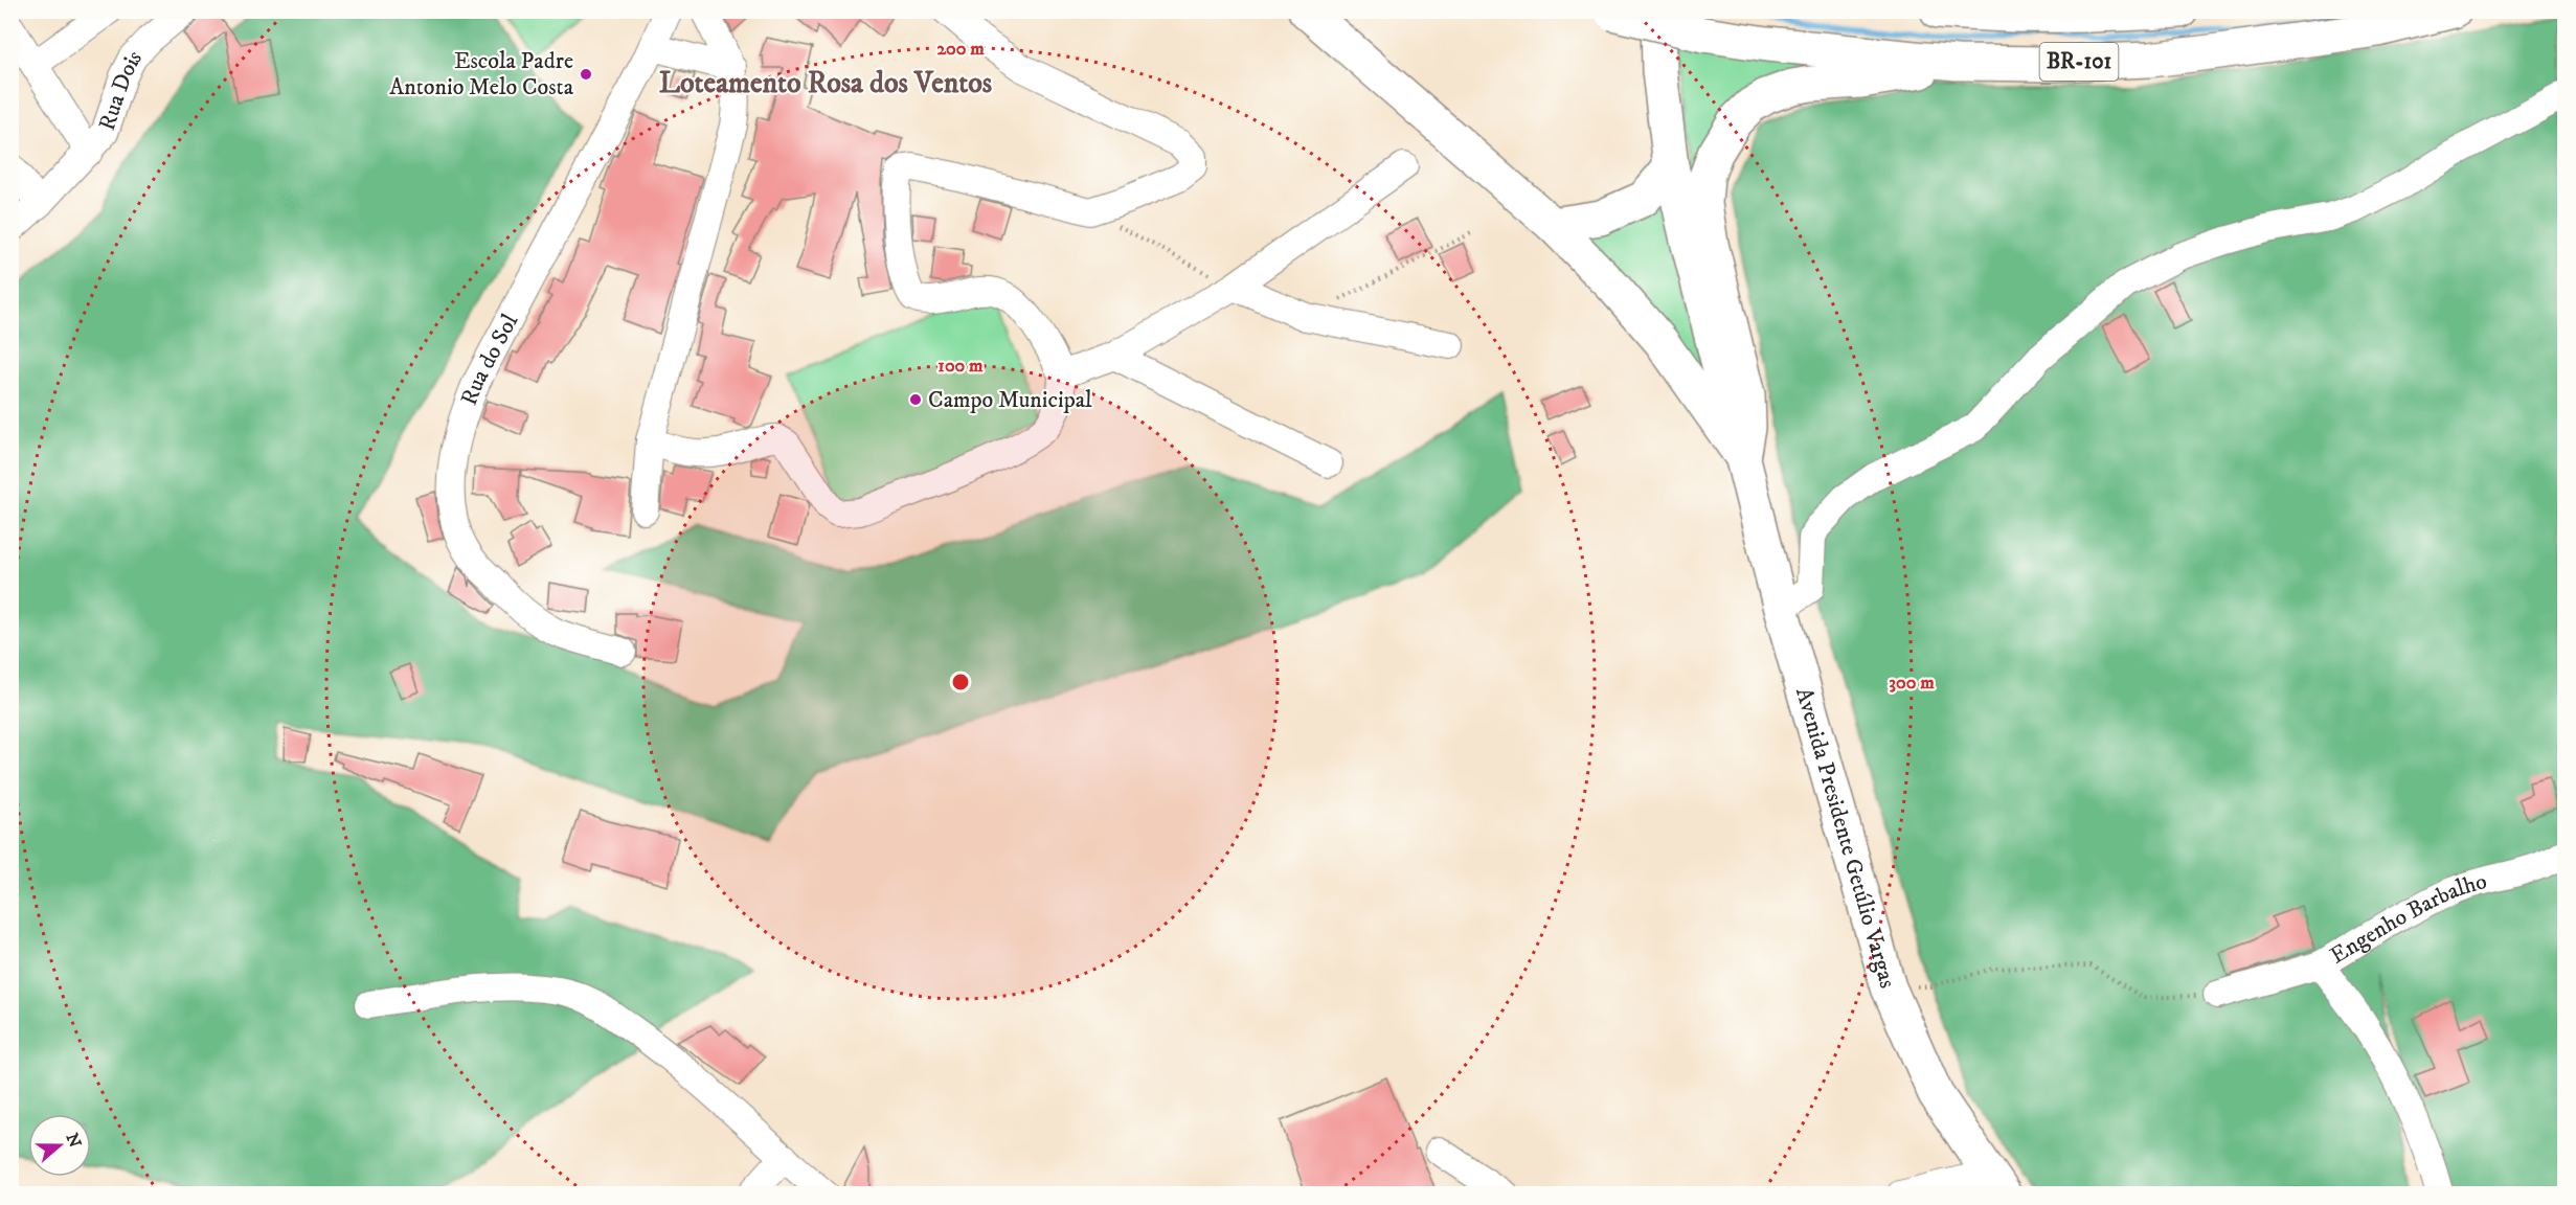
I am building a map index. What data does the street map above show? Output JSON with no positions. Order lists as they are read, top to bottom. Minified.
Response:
{"streets":{"main road":["BR-101","Avenida Presidente Getúlio Vargas"],"street":["Rua Dois","Rua do Sol","Engenho Barbalho"]},"districts":["Loteamento Rosa dos Ventos"],"places":["Escola Padre Antonio Melo Costa","Campo Municipal"],"north":"right","rings":["200 m","100 m","300 m"]}
